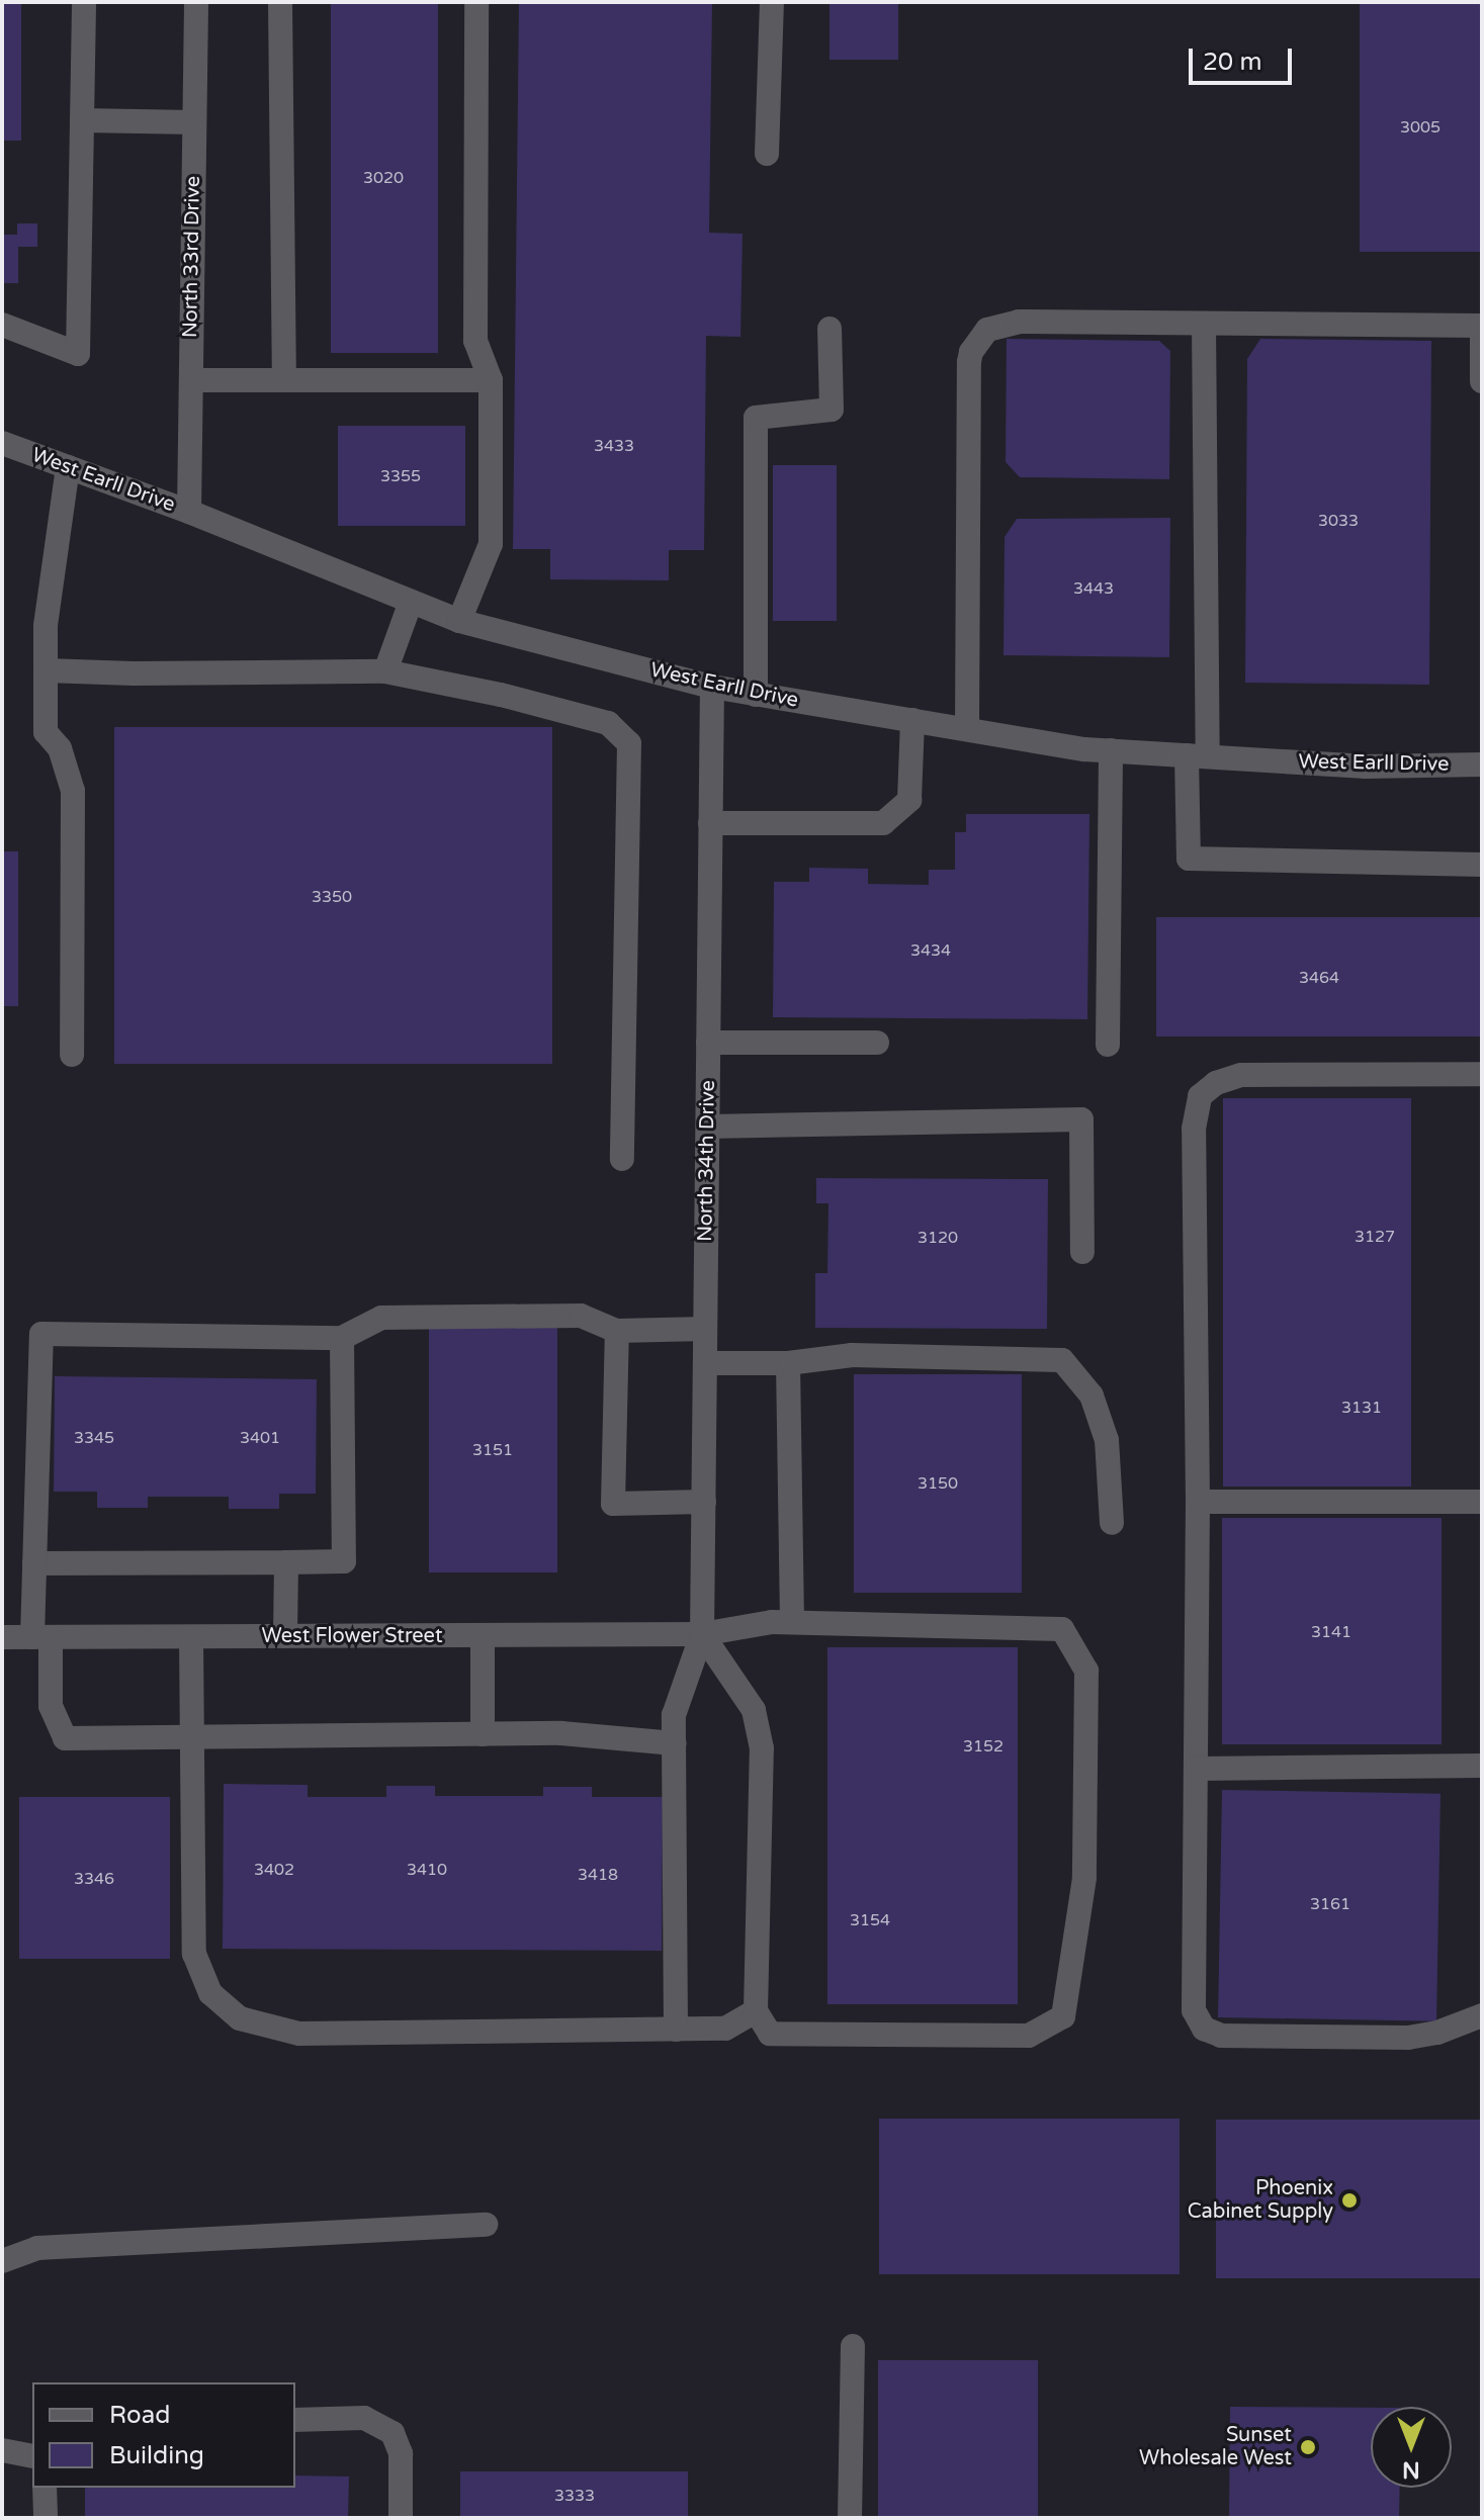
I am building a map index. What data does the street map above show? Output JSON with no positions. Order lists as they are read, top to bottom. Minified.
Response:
{"streets":{"street":["North 33rd Drive","West Earll Drive","North 34th Drive","West Flower Street"]},"crossings":[["North 33rd Drive","West Earll Drive"],["West Earll Drive","North 34th Drive"],["North 34th Drive","West Flower Street"]],"places":["Phoenix Cabinet Supply","Sunset Wholesale West"],"house_numbers":["3005","3020","3433","3355","3033","3443","3350","3434","3464","3127","3120","3131","3345","3401","3151","3150","3141","3152","3402","3410","3418","3346","3161","3154","3333"],"legend":["Road","Building"],"scale_bar":"20 m","north":"bottom"}
